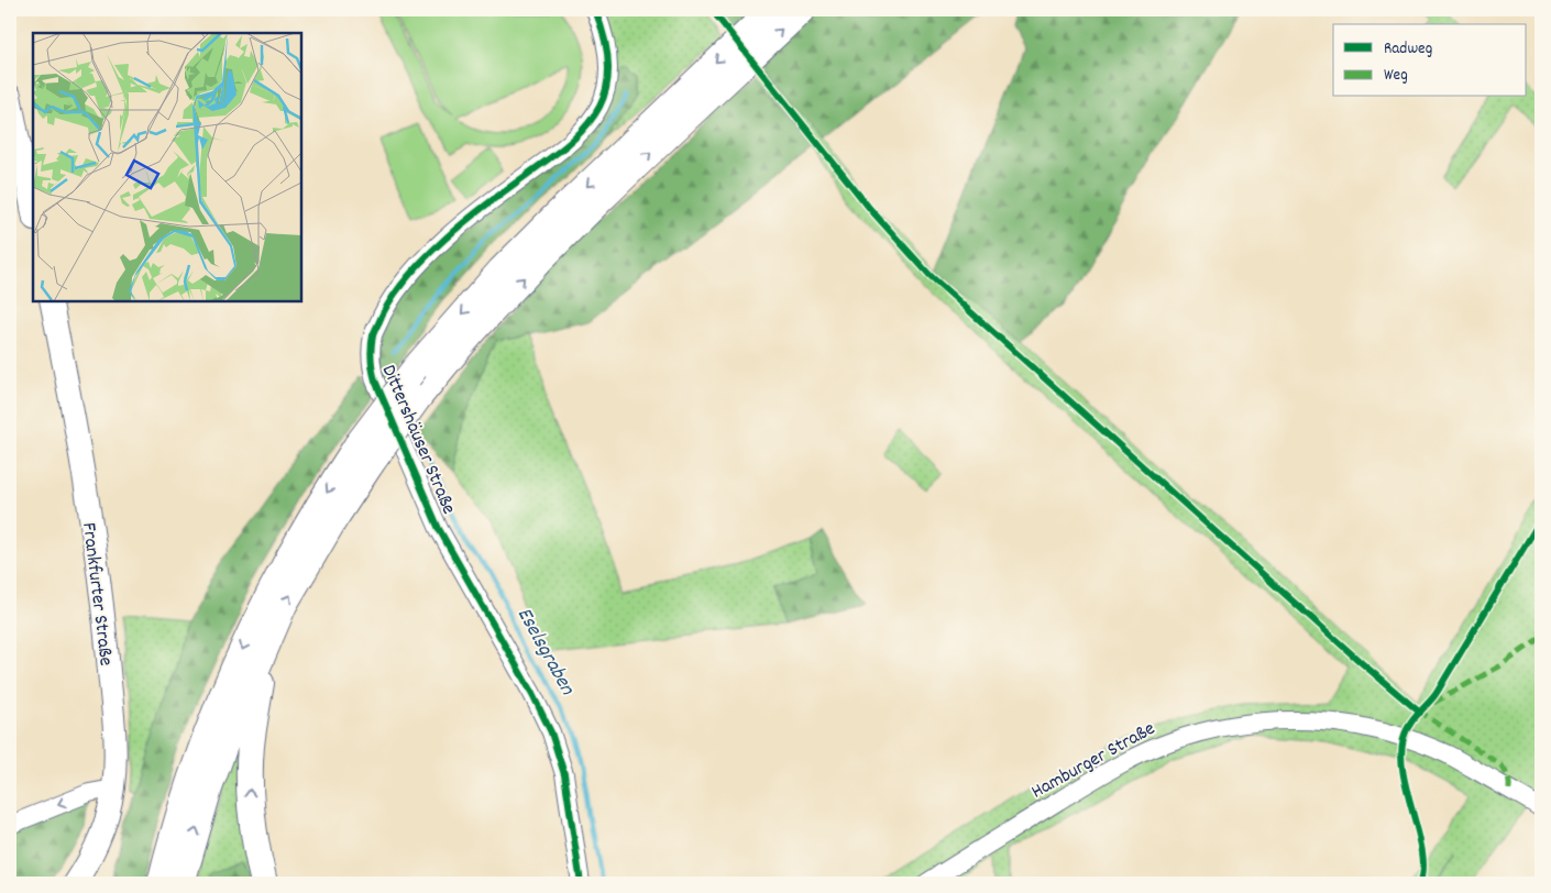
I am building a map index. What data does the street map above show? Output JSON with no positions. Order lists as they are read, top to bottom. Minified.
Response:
{"streets":{"main road":["Frankfurter Straße"],"street":["Dittershäuser Straße","Hamburger Straße"]},"water":["Eselsgraben"],"legend":["Radweg","Weg"]}
